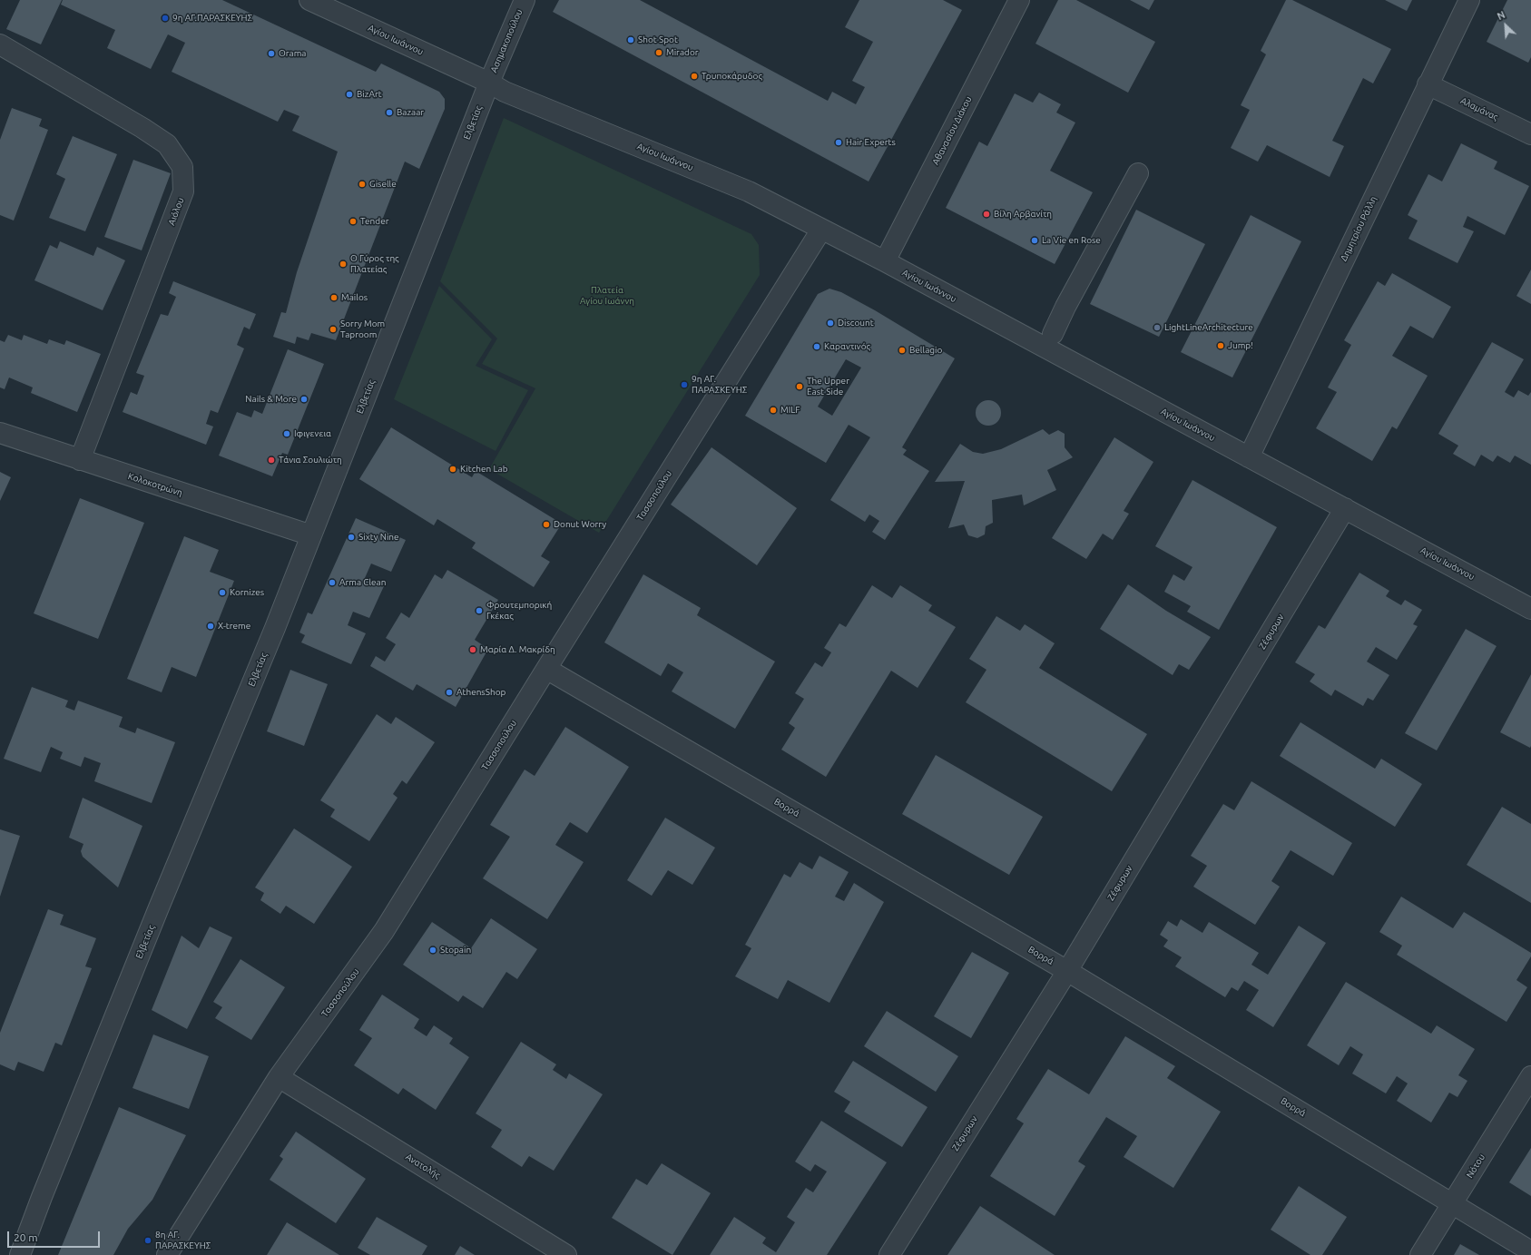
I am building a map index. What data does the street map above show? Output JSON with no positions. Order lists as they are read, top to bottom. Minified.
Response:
{"streets":{"street":["Αγίου Ιωάννου","Ασημακοπούλου","Αλαμάνας","Ελβετίας","Αθανασίου Διάκου","Αιόλου","Δημητρίου Ράλλη","Κολοκοτρώνη","Τασσοπούλου","Ζέφυρων","Βορρά","Ανατολής","Νότου"]},"crossings":[["Αγίου Ιωάννου","Ασημακοπούλου"],["Αγίου Ιωάννου","Ελβετίας"],["Αγίου Ιωάννου","Αθανασίου Διάκου"],["Αγίου Ιωάννου","Δημητρίου Ράλλη"],["Αγίου Ιωάννου","Τασσοπούλου"],["Αγίου Ιωάννου","Ζέφυρων"],["Ασημακοπούλου","Ελβετίας"],["Αλαμάνας","Δημητρίου Ράλλη"],["Ελβετίας","Κολοκοτρώνη"],["Αιόλου","Κολοκοτρώνη"],["Τασσοπούλου","Βορρά"],["Τασσοπούλου","Ανατολής"],["Ζέφυρων","Βορρά"],["Βορρά","Νότου"]],"parks":["Πλατεία Αγίου Ιωάννη"],"places":["9η ΑΓ.ΠΑΡΑΣΚΕΥΗΣ","Shot Spot","Mirador","Orama","Τρυποκάρυδος","BizArt","Bazaar","Hair Experts","Giselle","Βίλη Αρβανίτη","Tender","La Vie en Rose","Ο Γύρος της Πλατείας","Mailos","Discount","LightLineArchitecture","Sorry Mom Taproom","Jump!","Καραντινός","Bellagio","9η ΑΓ. ΠΑΡΑΣΚΕΥΗΣ","The Upper East Side","Nails & More","MILF","Ιφιγενεια","Τάνια Σουλιώτη","Kitchen Lab","Donut Worry","Sixty Nine","Arma Clean","Kornizes","Φρουτεμπορική Γκέκας","X-treme","Μαρία Δ. Μακρίδη","AthensShop","Stopain","8η ΑΓ. ΠΑΡΑΣΚΕΥΗΣ"],"scale_bar":"20 m","north":"top left"}
